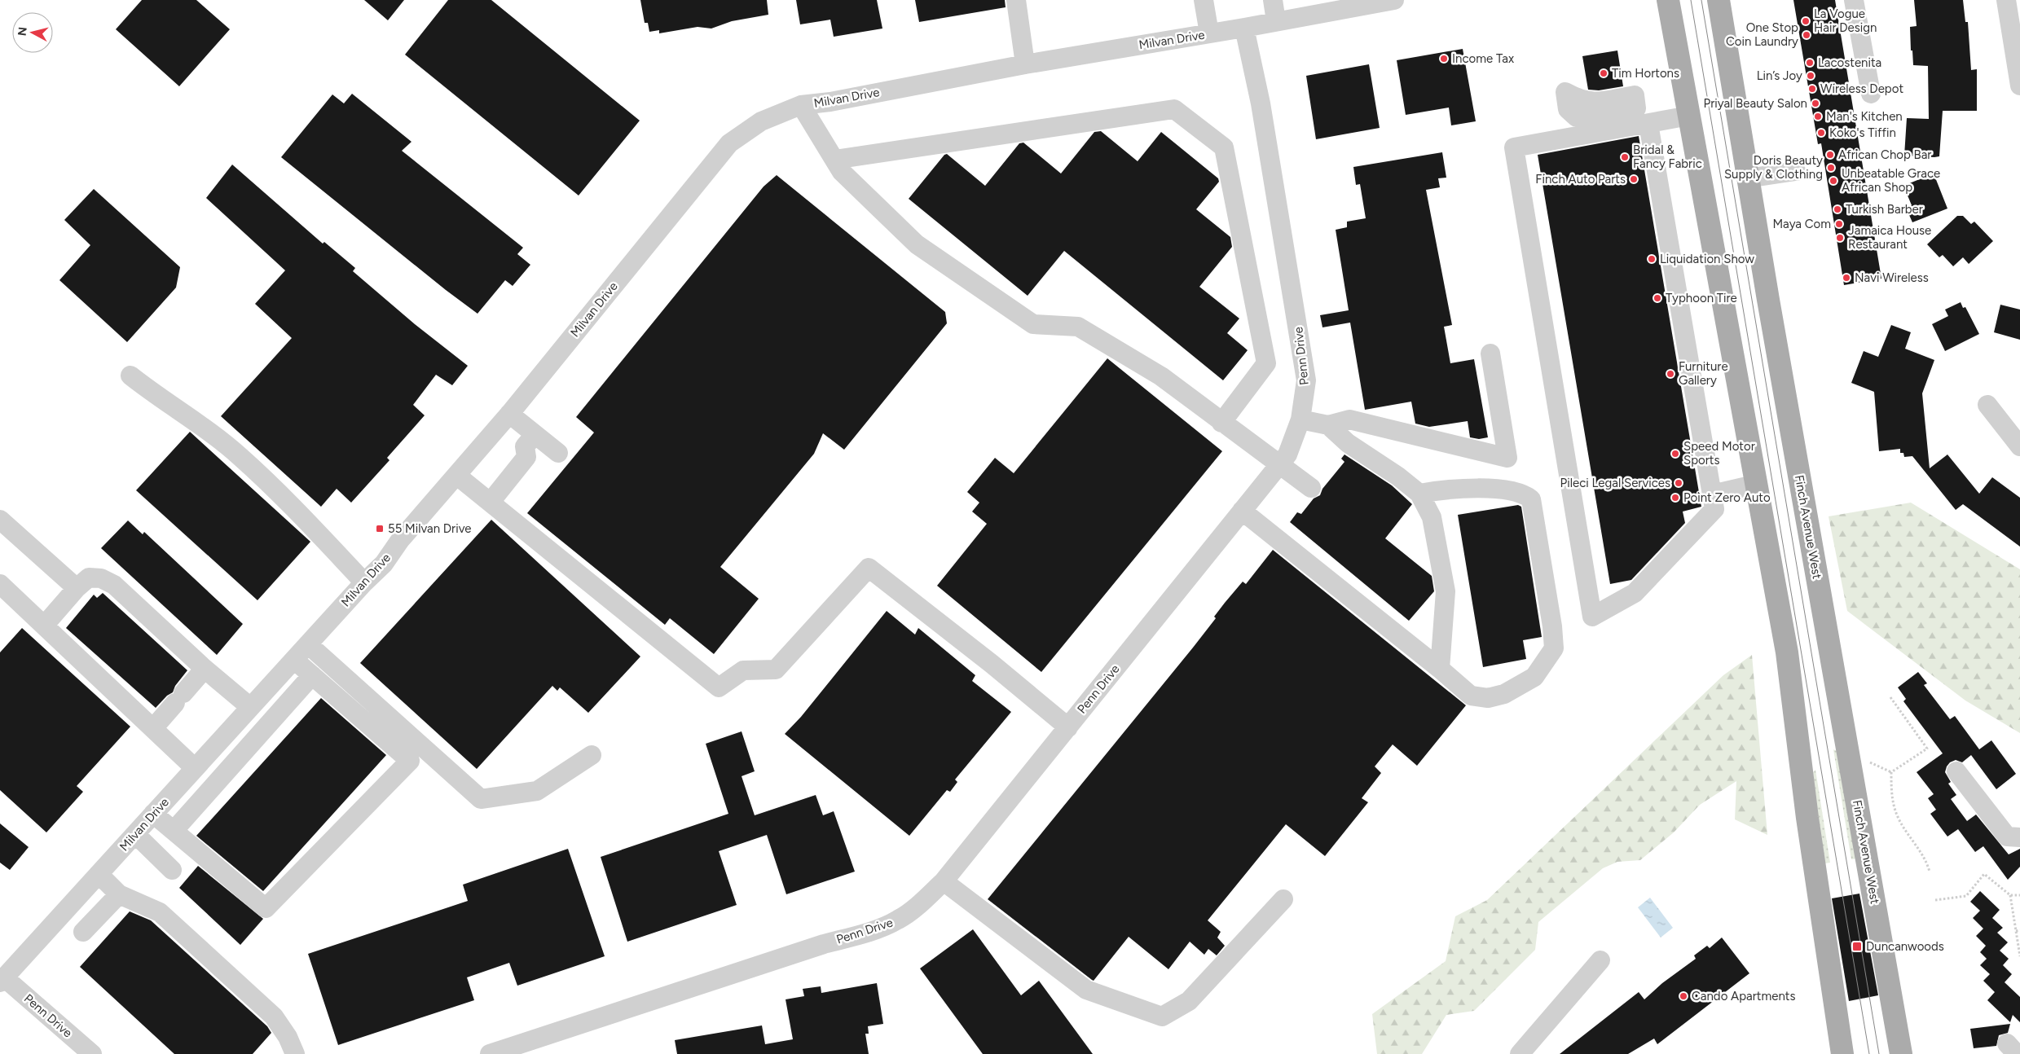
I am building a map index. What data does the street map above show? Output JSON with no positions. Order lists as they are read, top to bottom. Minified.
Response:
{"streets":{"main road":["Finch Avenue West"],"street":["Milvan Drive","Penn Drive"]},"crossings":[["Milvan Drive","Penn Drive"]],"places":{"other":["La Vogue Hair Design","One Stop Coin Laundry","Income Tax","Lacostenita","Tim Hortons","Lin’s Joy","Wireless Depot","Priyal Beauty Salon","Man's Kitchen","Koko's Tiffin","African Chop Bar","Bridal & Fancy Fabric","Doris Beauty Supply & Clothing","Finch Auto Parts","Unbeatable Grace African Shop","Turkish Barber","Maya Com","Jamaica House Restaurant","Liquidation Show","Navi Wireless","Typhoon Tire","Furniture Gallery","Speed Motor Sports","Pileci Legal Services","Point Zero Auto","Cando Apartments"],"transit":["55 Milvan Drive","Duncanwoods"]},"north":"left"}
